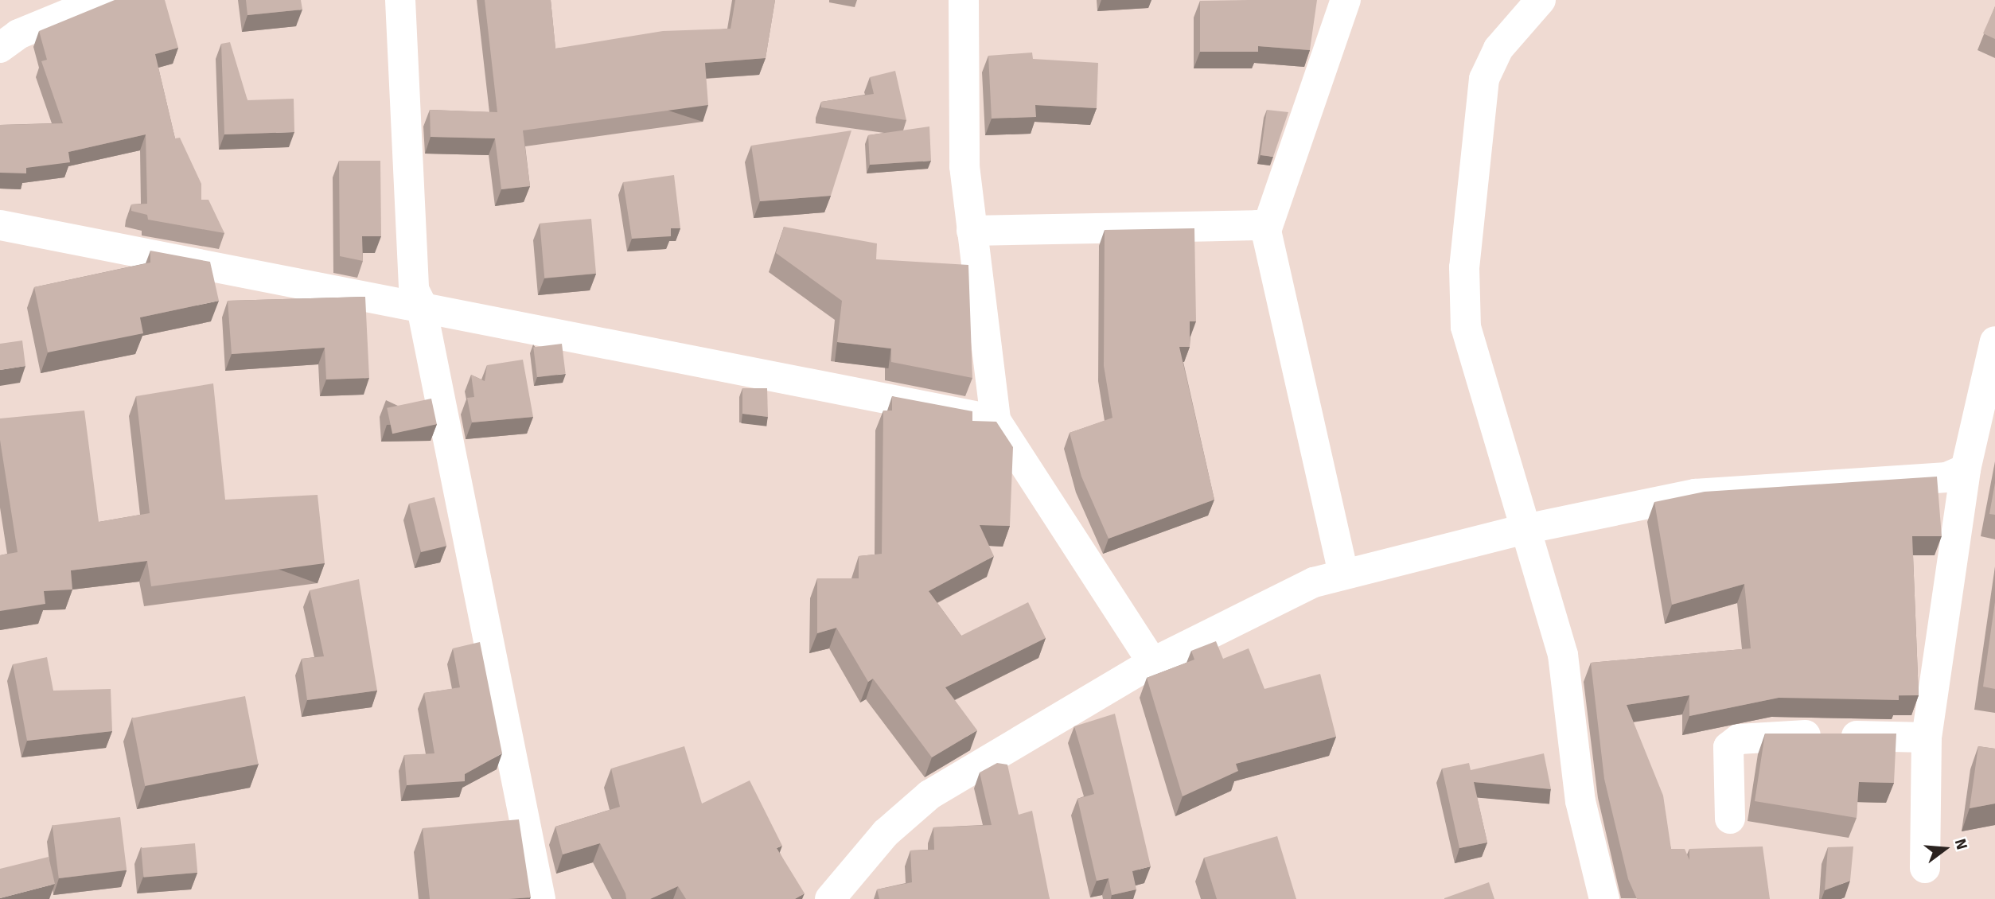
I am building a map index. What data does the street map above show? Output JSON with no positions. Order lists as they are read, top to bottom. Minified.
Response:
{"north":"right"}
